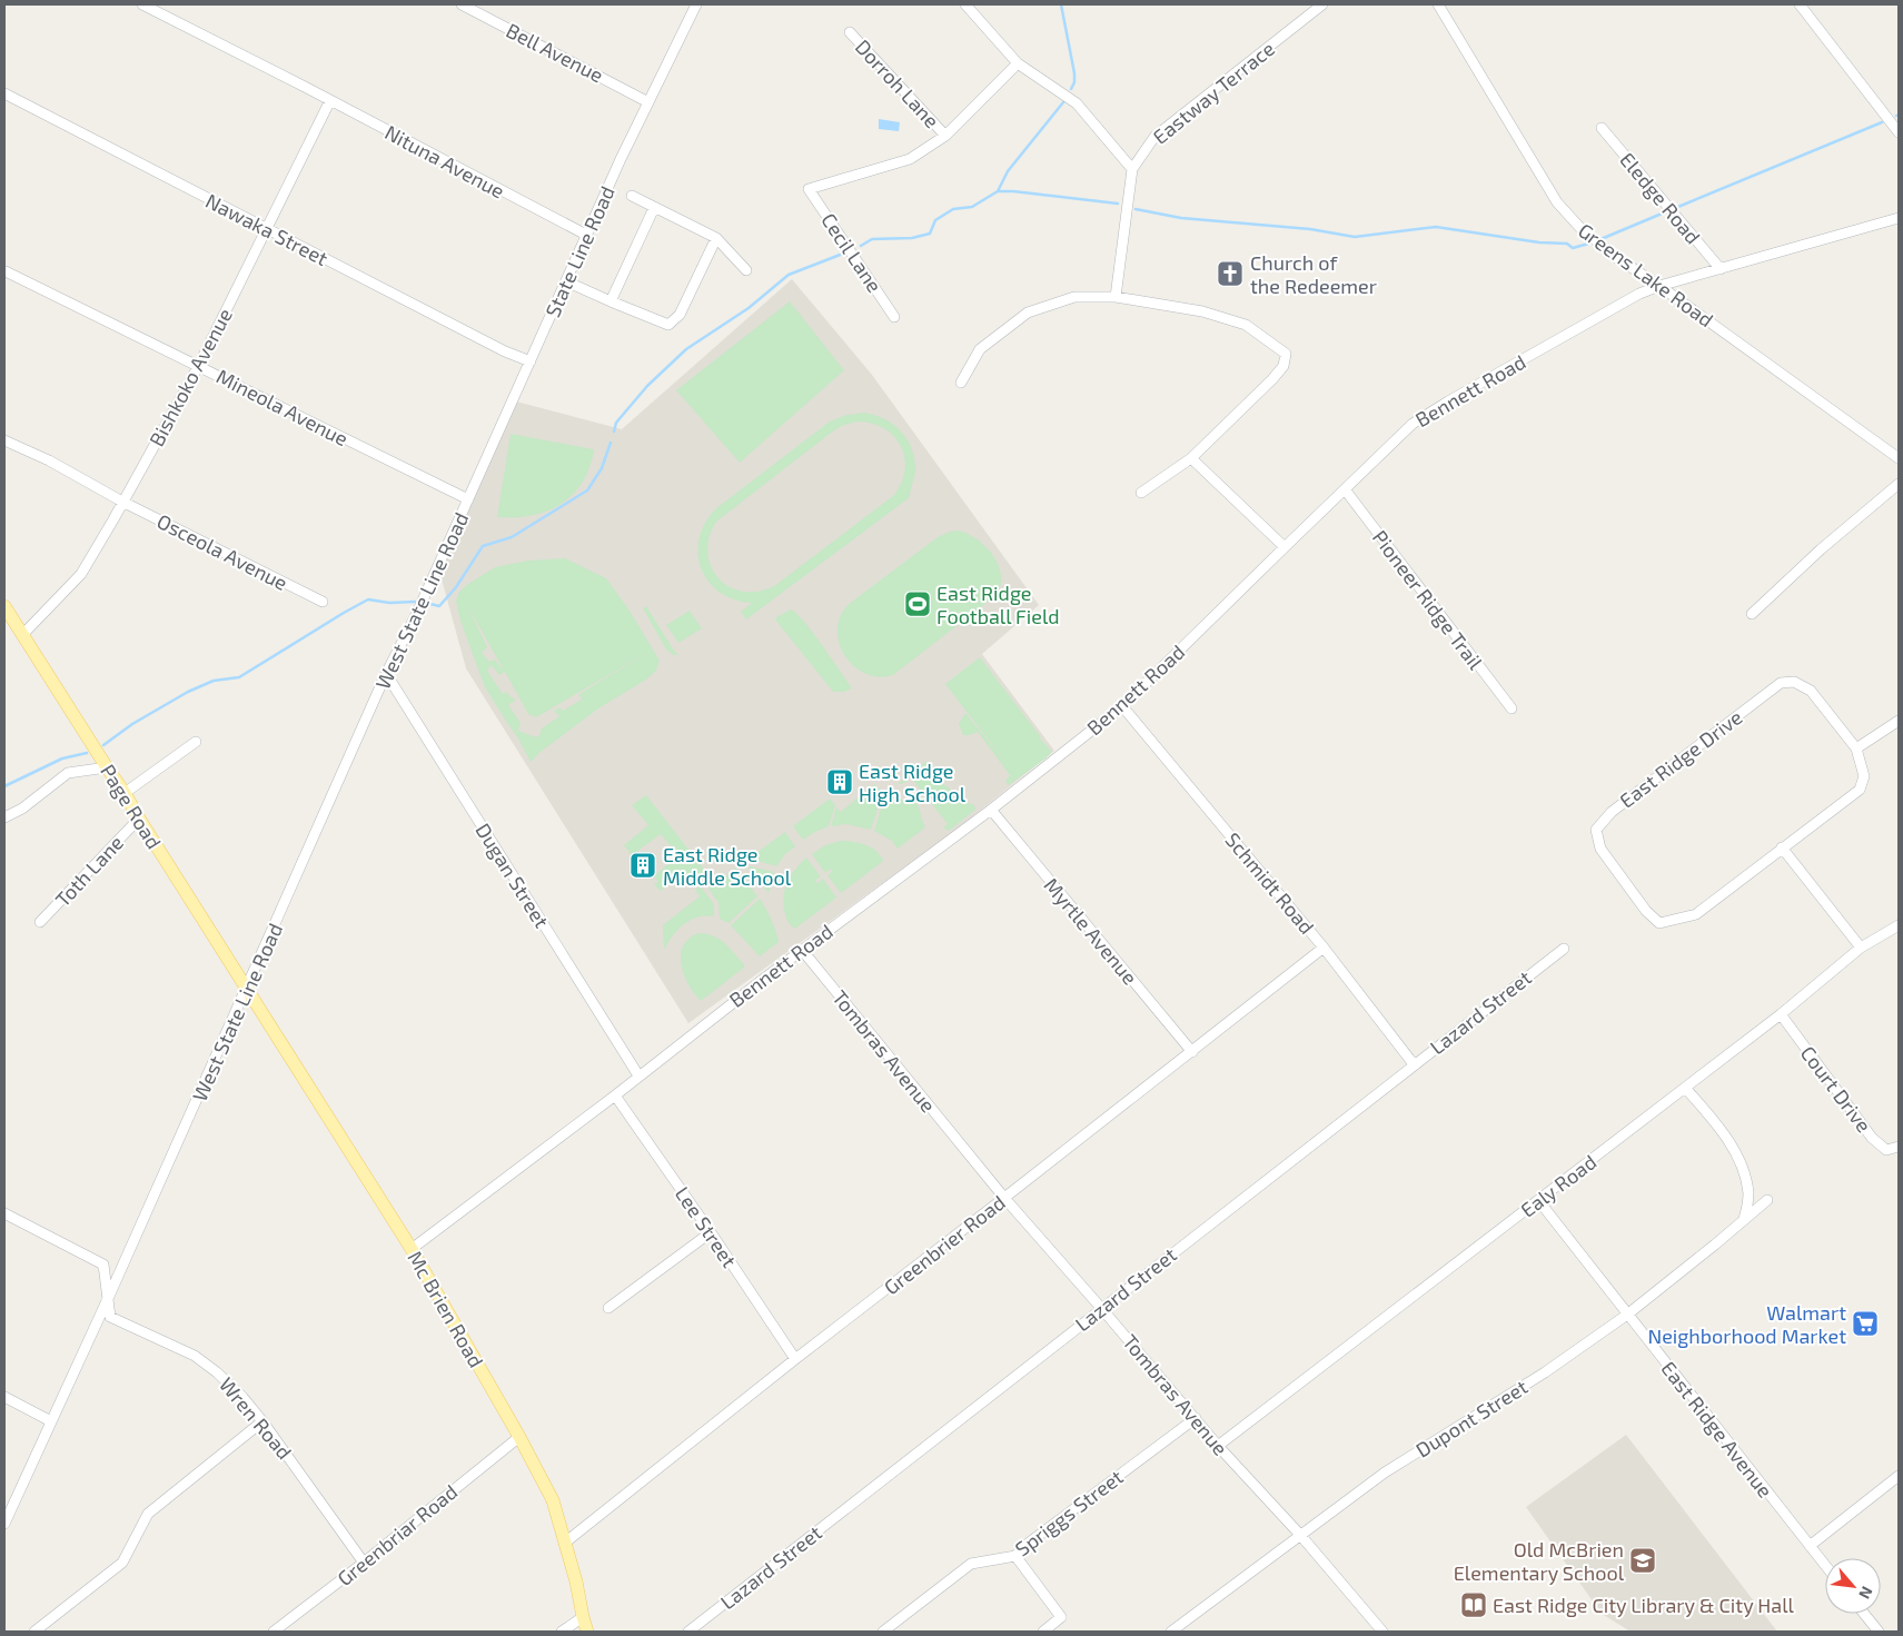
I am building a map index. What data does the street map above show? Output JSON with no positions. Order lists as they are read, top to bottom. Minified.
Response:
{"streets":{"main road":["Page Road","Mc Brien Road"],"street":["Bell Avenue","Dorroh Lane","Eastway Terrace","Nituna Avenue","Eledge Road","Nawaka Street","State Line Road","Cecil Lane","Greens Lake Road","Bishkoko Avenue","Bennett Road","Mineola Avenue","Osceola Avenue","Pioneer Ridge Trail","West State Line Road","East Ridge Drive","Toth Lane","Dugan Street","Schmidt Road","Myrtle Avenue","Lazard Street","Tombras Avenue","Court Drive","Ealy Road","Lee Street","Greenbrier Road","Wren Road","Dupont Street","East Ridge Avenue","Spriggs Street","Greenbriar Road"]},"crossings":[["Bell Avenue","State Line Road"],["Dorroh Lane","Cecil Lane"],["Nituna Avenue","State Line Road"],["Nituna Avenue","Bishkoko Avenue"],["Eledge Road","Bennett Road"],["Nawaka Street","State Line Road"],["Nawaka Street","Bishkoko Avenue"],["State Line Road","Mineola Avenue"],["State Line Road","West State Line Road"],["Greens Lake Road","Bennett Road"],["Bishkoko Avenue","Mineola Avenue"],["Bishkoko Avenue","Osceola Avenue"],["Bishkoko Avenue","Page Road"],["Bennett Road","Pioneer Ridge Trail"],["Bennett Road","Dugan Street"],["Bennett Road","Schmidt Road"],["Bennett Road","Myrtle Avenue"],["Bennett Road","Tombras Avenue"],["Bennett Road","Lee Street"],["Bennett Road","Mc Brien Road"],["Mineola Avenue","West State Line Road"],["West State Line Road","Page Road"],["West State Line Road","Dugan Street"],["West State Line Road","Wren Road"],["Page Road","Toth Lane"],["Page Road","Mc Brien Road"],["Schmidt Road","Lazard Street"],["Schmidt Road","Greenbrier Road"],["Myrtle Avenue","Greenbrier Road"],["Lazard Street","Tombras Avenue"],["Tombras Avenue","Ealy Road"],["Tombras Avenue","Greenbrier Road"],["Tombras Avenue","Dupont Street"],["Tombras Avenue","Spriggs Street"],["Court Drive","Ealy Road"],["Ealy Road","East Ridge Avenue"],["Lee Street","Greenbrier Road"],["Greenbrier Road","Mc Brien Road"],["Mc Brien Road","Greenbriar Road"],["Wren Road","Greenbriar Road"],["Dupont Street","East Ridge Avenue"]],"places":{"church":["Church of the Redeemer"],"sports":["East Ridge Football Field"],"building":["East Ridge High School","East Ridge Middle School"],"supermarket":["Walmart Neighborhood Market"],"school or university":["Old McBrien Elementary School"],"library":["East Ridge City Library & City Hall"]},"north":"bottom right"}
